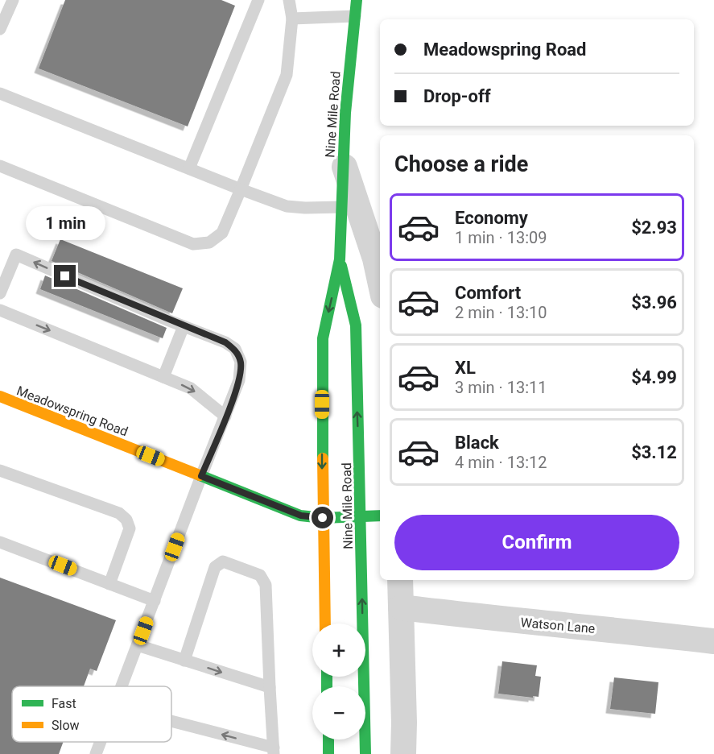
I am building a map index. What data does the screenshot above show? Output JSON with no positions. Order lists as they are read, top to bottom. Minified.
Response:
{"streets":{"main road":["Nine Mile Road","Meadowspring Road"],"street":["Watson Lane"]},"crossings":[["Nine Mile Road","Meadowspring Road"]],"legend":["Fast","Slow"],"page":{"banner":["Meadowspring Road","Drop-off"],"heading":"Choose a ride","list":[{"name":"Economy","note":"1 min · 13:09","value":"$2.93"},{"name":"Comfort","note":"2 min · 13:10","value":"$3.96"},{"name":"XL","note":"3 min · 13:11","value":"$4.99"},{"name":"Black","note":"4 min · 13:12","value":"$3.12"}],"bubble":"1 min","buttons":"Confirm","map_buttons":["+","−"]}}
